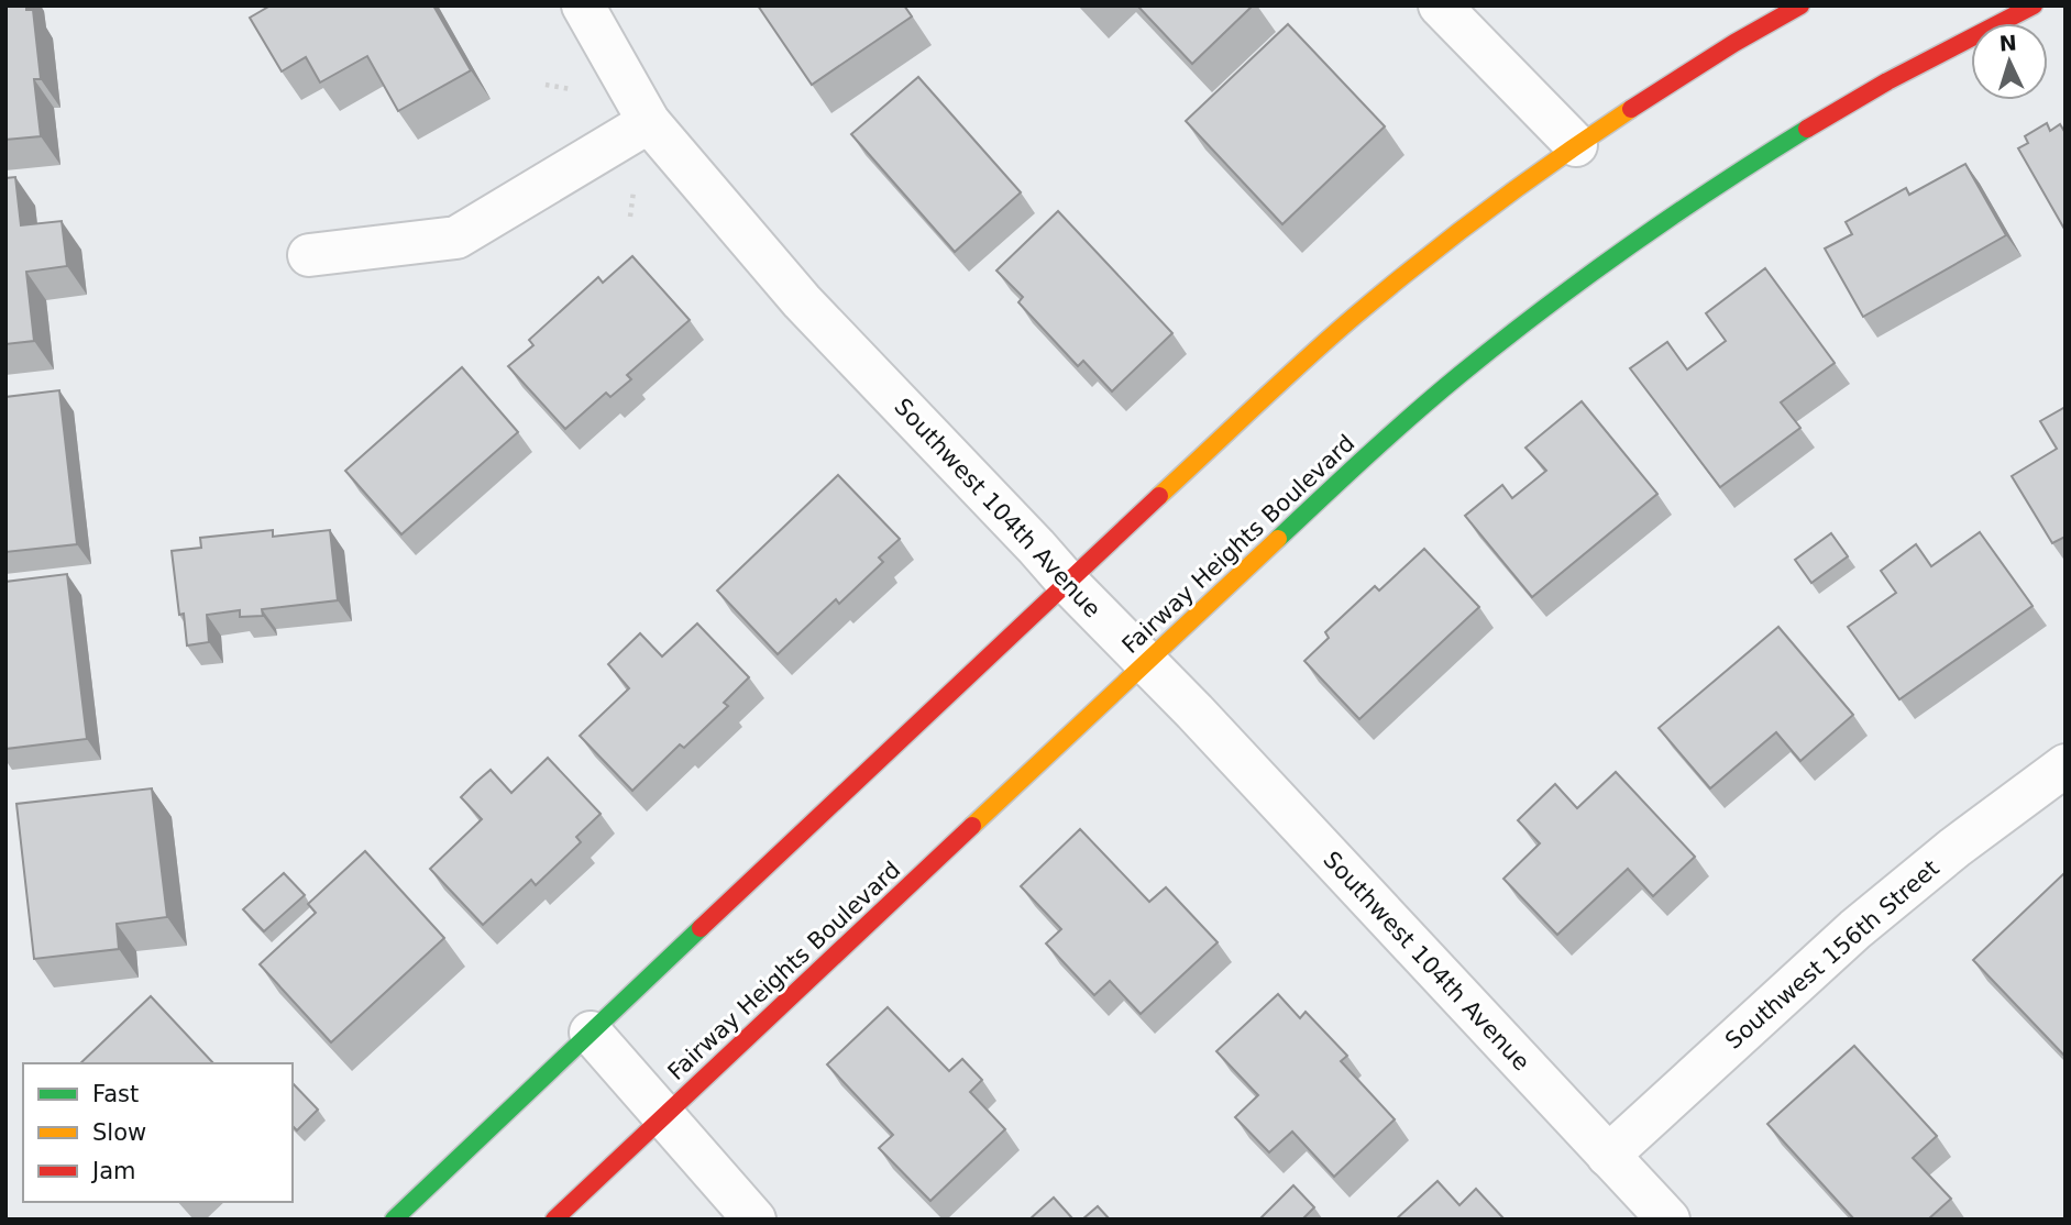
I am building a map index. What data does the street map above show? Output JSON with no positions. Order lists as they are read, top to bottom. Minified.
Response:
{"streets":{"street":["Southwest 104th Avenue","Fairway Heights Boulevard","Southwest 156th Street"]},"crossings":[["Southwest 104th Avenue","Fairway Heights Boulevard"],["Southwest 104th Avenue","Southwest 156th Street"]],"legend":["Fast","Slow","Jam"],"north":"top"}
